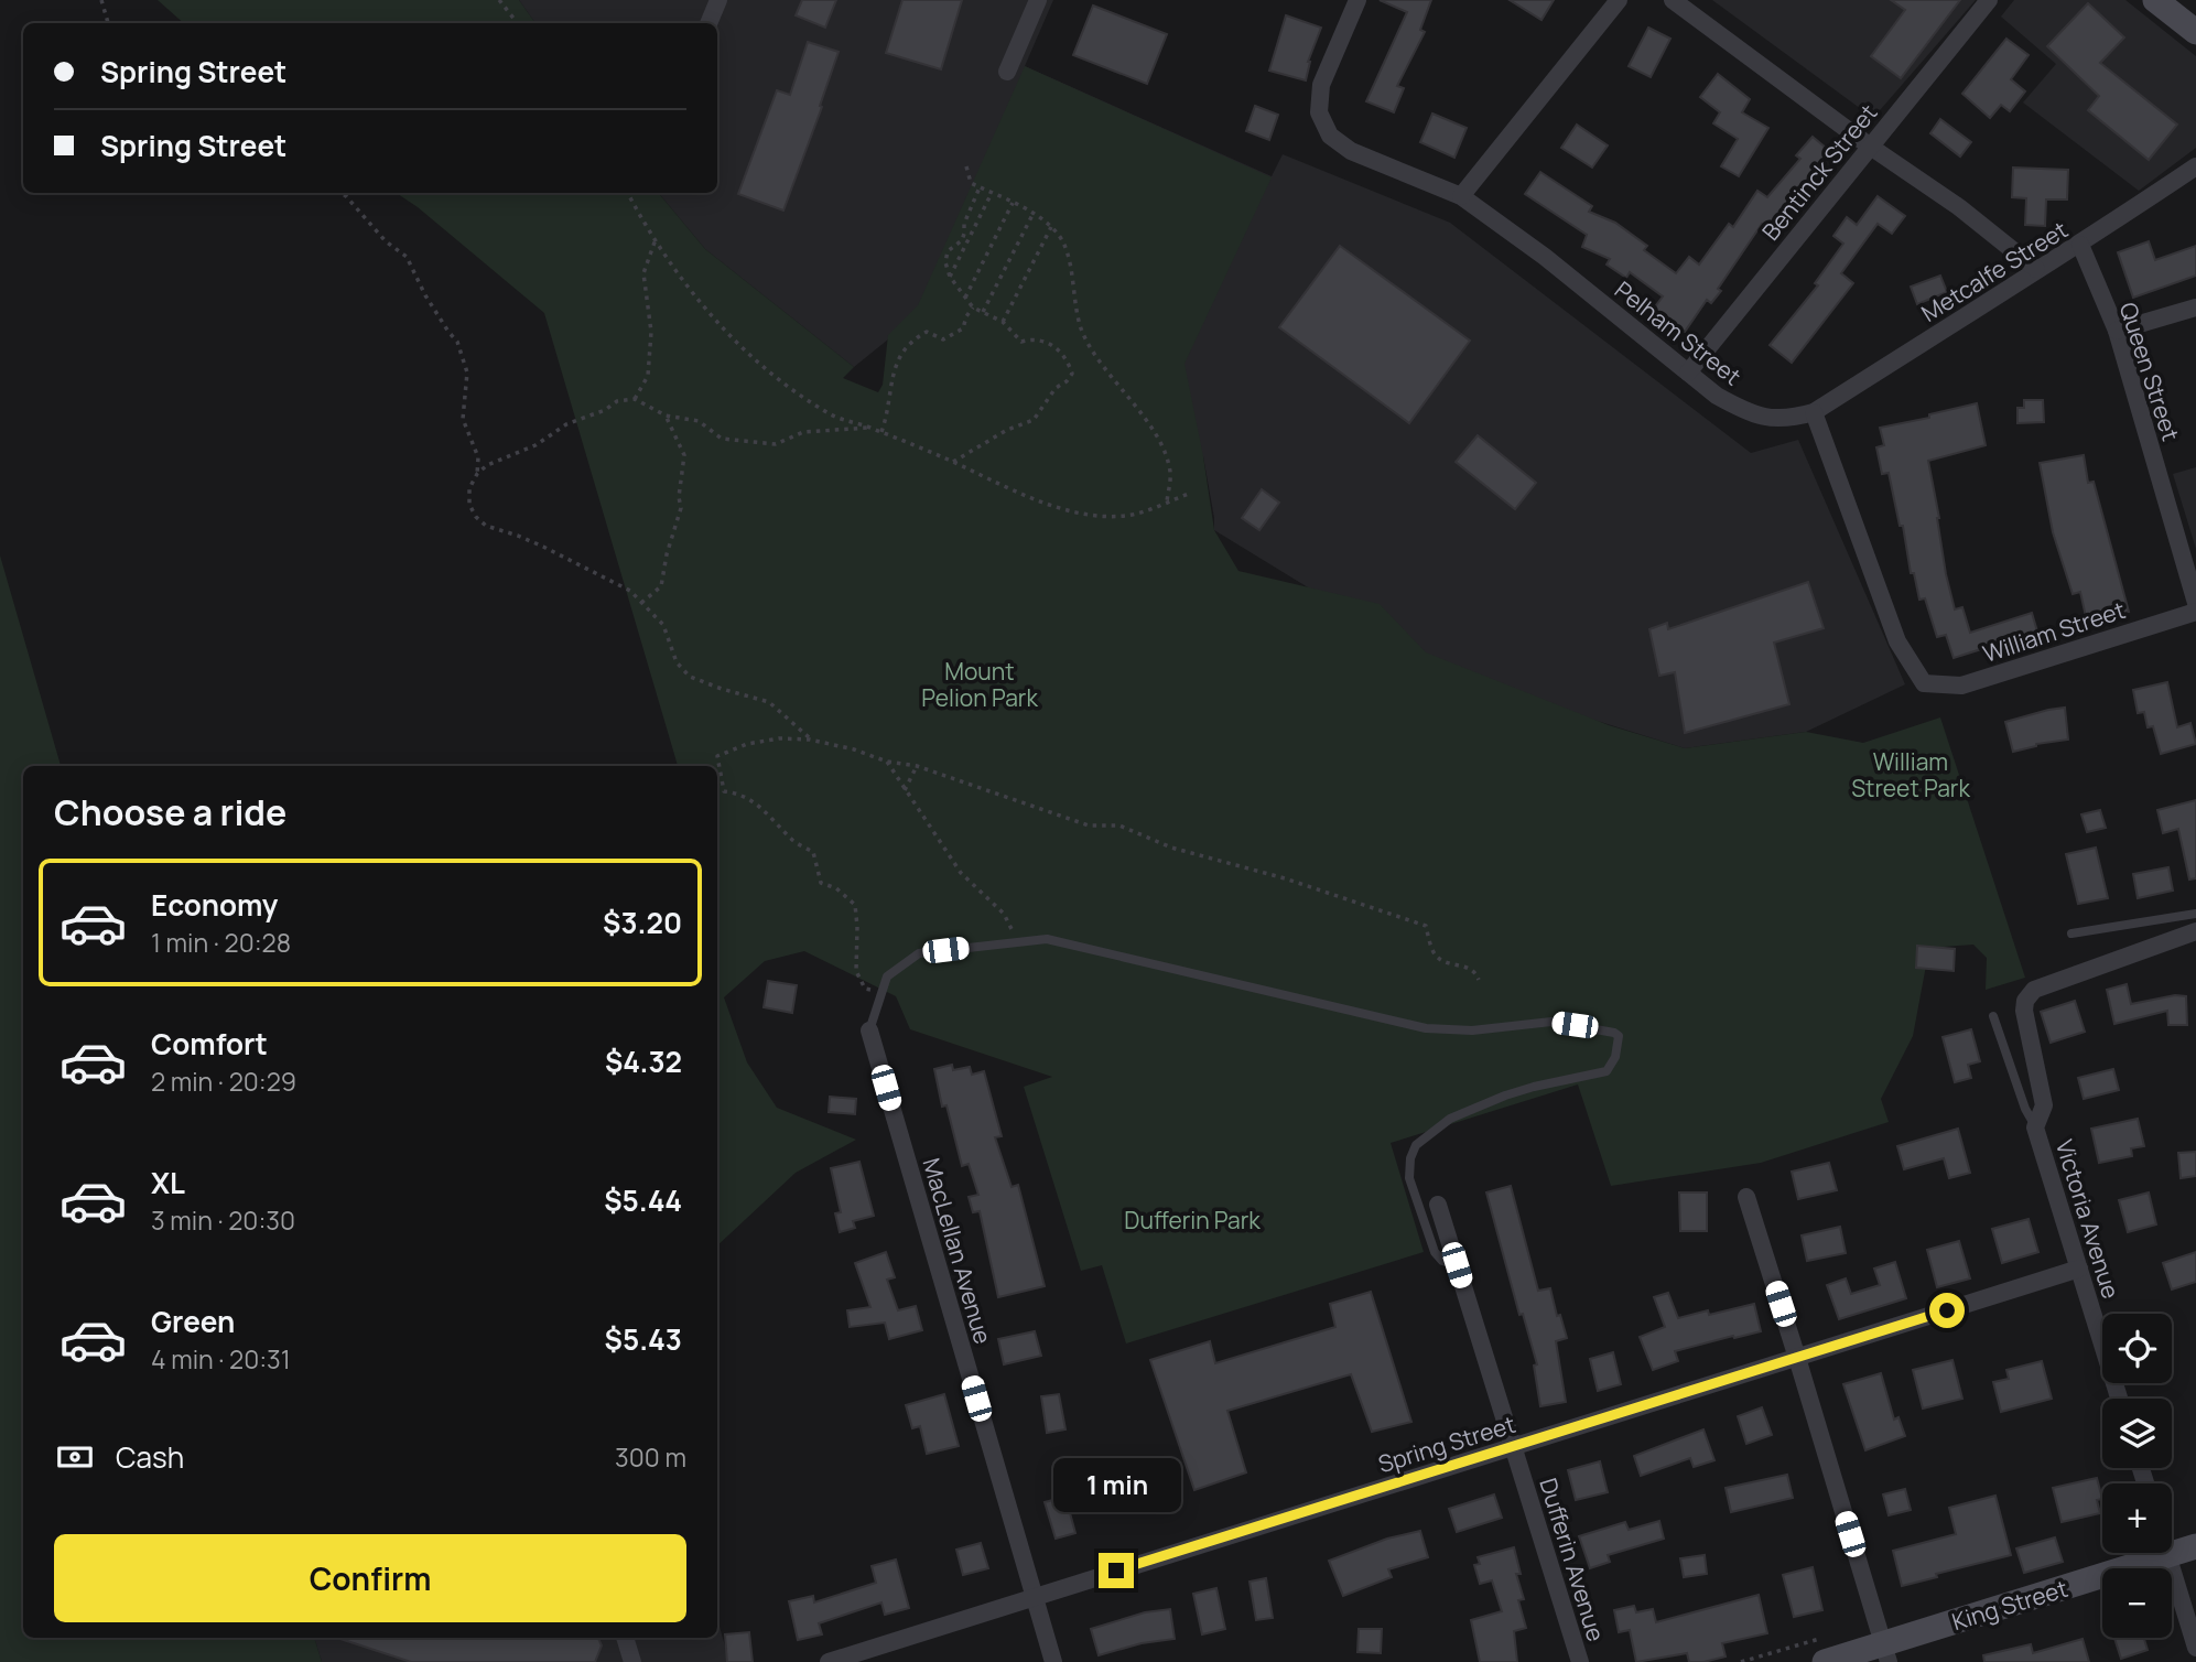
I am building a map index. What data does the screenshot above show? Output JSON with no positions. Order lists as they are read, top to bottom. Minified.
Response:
{"streets":{"street":["Bentinck Street","Metcalfe Street","Pelham Street","Queen Street","William Street","Victoria Avenue","MacLellan Avenue","Spring Street","Dufferin Avenue","King Street"]},"crossings":[["Bentinck Street","Pelham Street"],["Metcalfe Street","Pelham Street"],["Metcalfe Street","Queen Street"],["Metcalfe Street","William Street"],["Pelham Street","William Street"],["Victoria Avenue","Spring Street"],["MacLellan Avenue","Spring Street"],["Spring Street","Dufferin Avenue"]],"parks":["Mount Pelion Park","William Street Park","Dufferin Park"],"page":{"banner":["Spring Street","Spring Street"],"heading":"Choose a ride","list":[{"name":"Economy","note":"1 min · 20:28","value":"$3.20"},{"name":"Comfort","note":"2 min · 20:29","value":"$4.32"},{"name":"XL","note":"3 min · 20:30","value":"$5.44"},{"name":"Green","note":"4 min · 20:31","value":"$5.43"}],"map_buttons":["+","−"],"pay":["Cash","300 m"],"bubble":"1 min","buttons":"Confirm"}}
